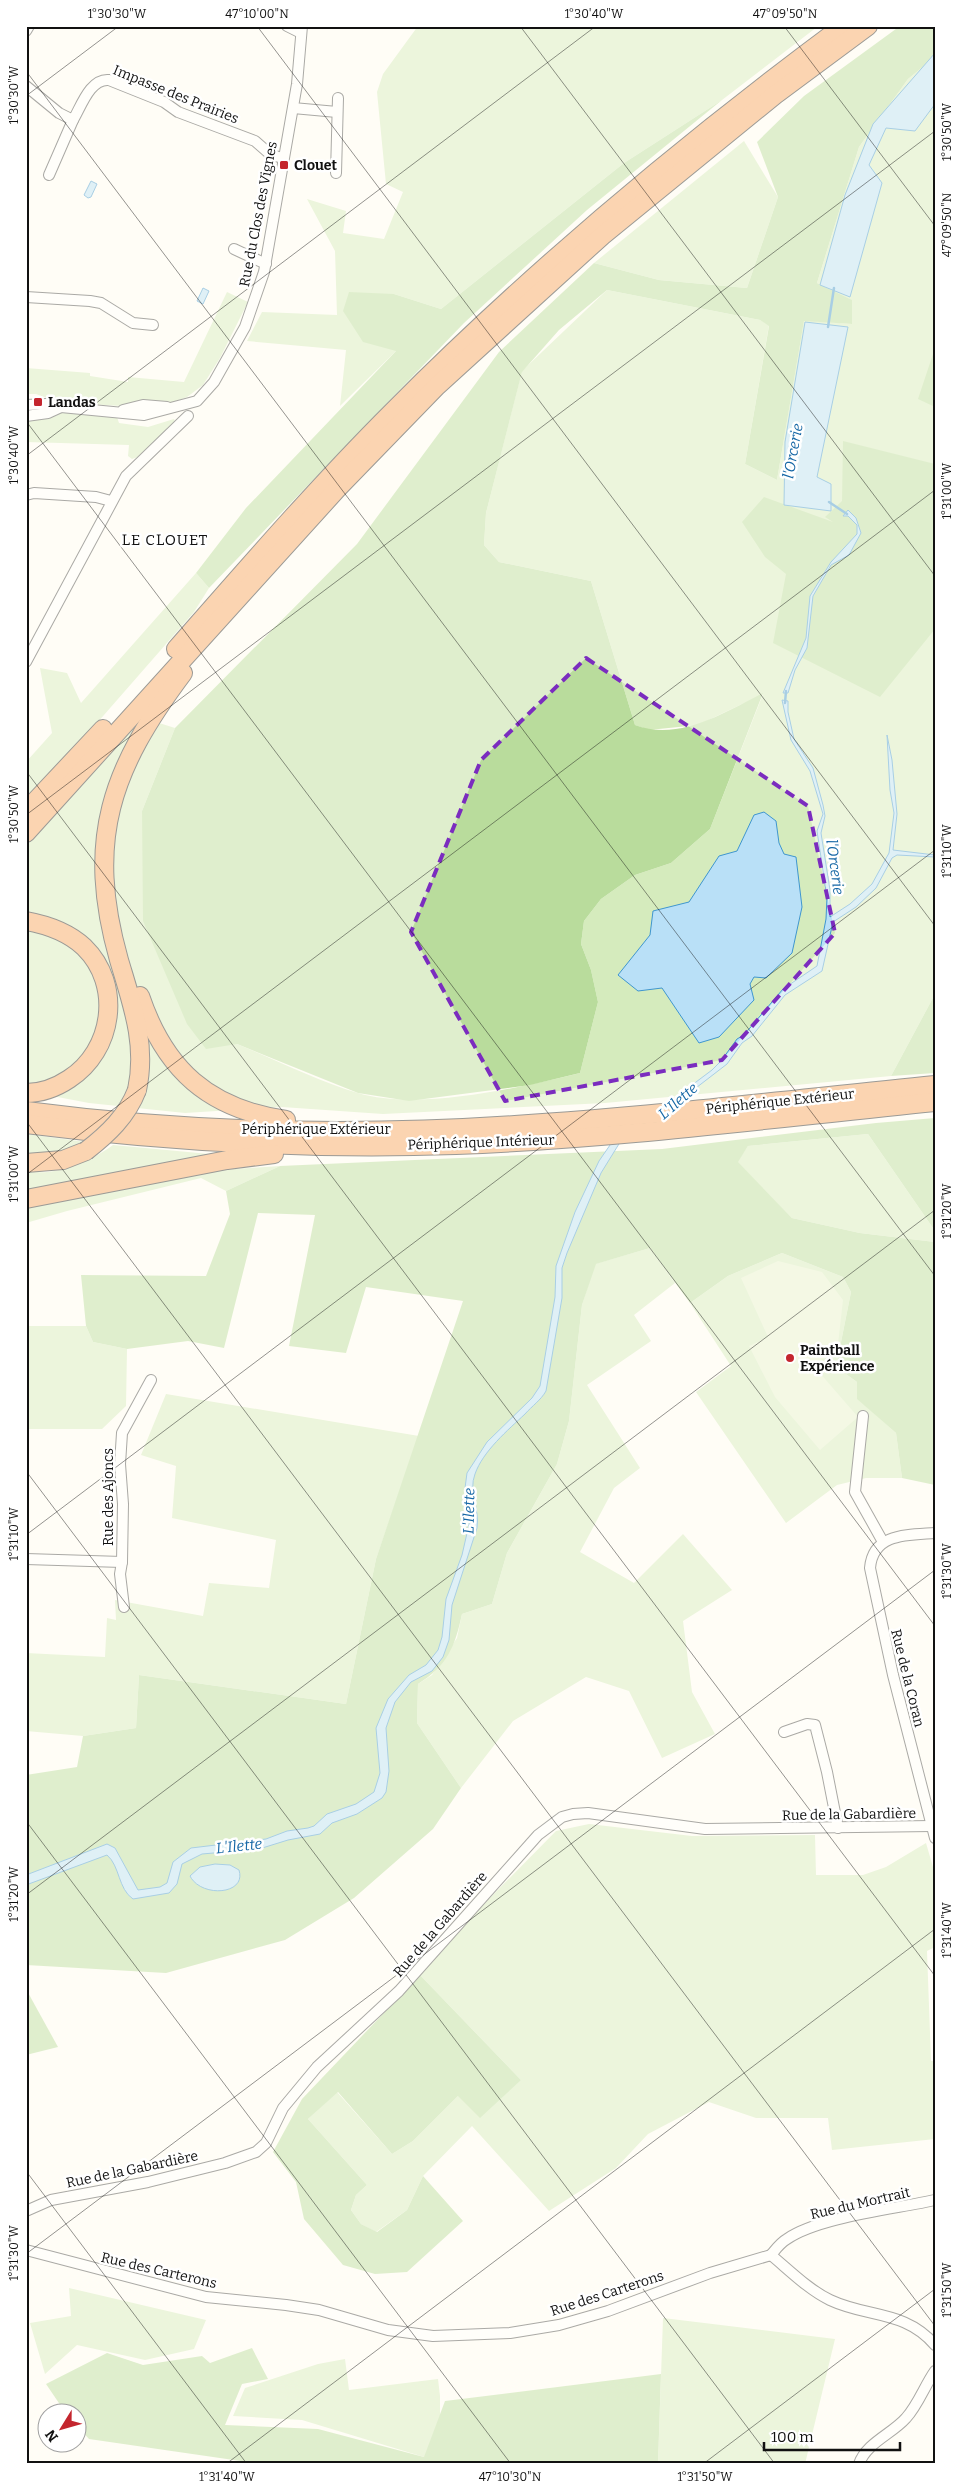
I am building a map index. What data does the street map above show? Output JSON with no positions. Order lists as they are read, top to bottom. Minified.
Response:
{"streets":{"highway":["Périphérique Extérieur","Périphérique Intérieur"],"street":["Impasse des Prairies","Rue du Clos des Vignes","Rue des Ajoncs","Rue de la Coran","Rue de la Gabardière","Rue du Mortrait","Rue des Carterons"]},"crossings":[["Impasse des Prairies","Rue du Clos des Vignes"],["Périphérique Extérieur","Périphérique Intérieur"],["Rue de la Coran","Rue de la Gabardière"],["Rue du Mortrait","Rue des Carterons"]],"districts":["LE CLOUET"],"water":["l'Orcerie","L'Ilette"],"places":{"transit":["Clouet","Landas"],"other":["Paintball Expérience"]},"scale_bar":"100 m","north":"bottom left","coordinates":["1°30'30\"W","47°10'00\"N","1°30'40\"W","47°09'50\"N","1°30'50\"W","1°31'00\"W","1°31'10\"W","1°31'20\"W","1°31'30\"W","1°31'40\"W","1°31'50\"W","47°10'30\"N"]}
